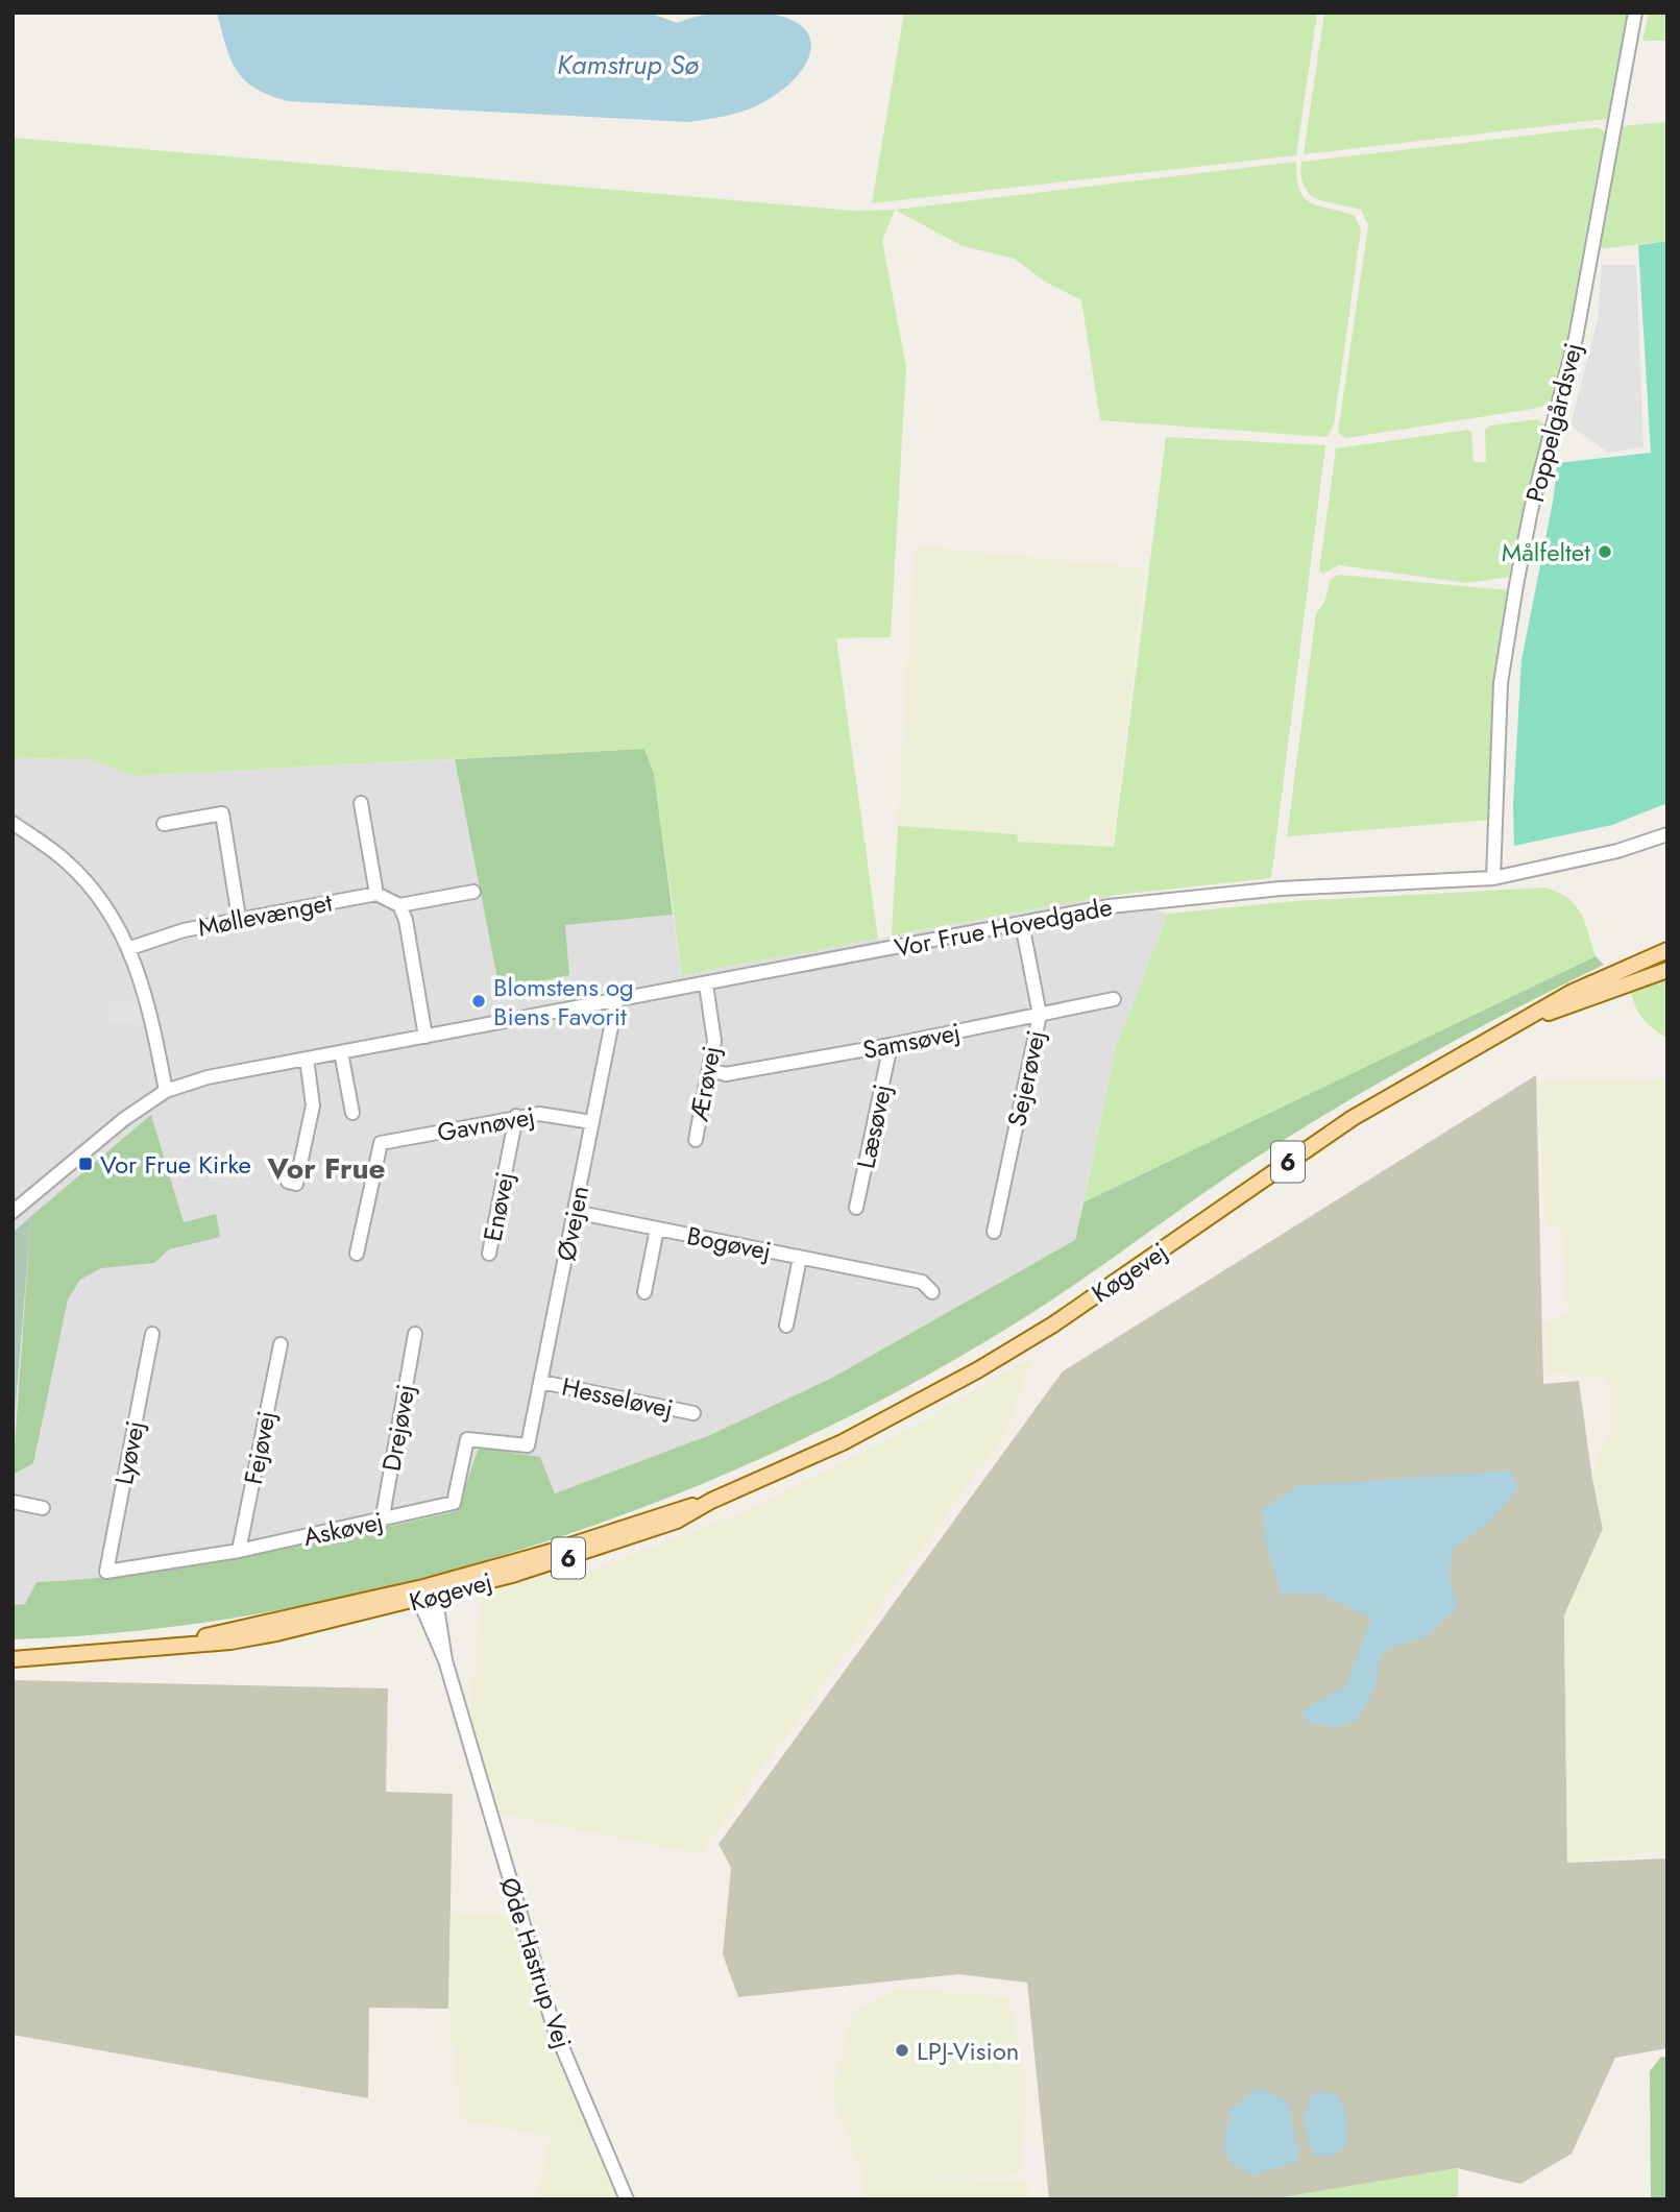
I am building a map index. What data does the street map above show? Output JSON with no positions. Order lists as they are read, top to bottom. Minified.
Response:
{"streets":{"main road":["6","Køgevej"],"street":["Poppelgårdsvej","Møllevænget","Vor Frue Hovedgade","Samsøvej","Sejerøvej","Ærøvej","Gavnøvej","Læsøvej","Enøvej","Øvejen","Bogøvej","Hesseløvej","Drejøvej","Fejøvej","Lyøvej","Askøvej","Øde Hastrup Vej"]},"crossings":[["Poppelgårdsvej","Vor Frue Hovedgade"],["Vor Frue Hovedgade","Sejerøvej"],["Vor Frue Hovedgade","Ærøvej"],["Vor Frue Hovedgade","Øvejen"],["Samsøvej","Sejerøvej"],["Samsøvej","Ærøvej"],["Samsøvej","Læsøvej"],["Gavnøvej","Enøvej"],["Gavnøvej","Øvejen"],["Øvejen","Bogøvej"],["Øvejen","Hesseløvej"],["Øvejen","Askøvej"],["Køgevej","Øde Hastrup Vej"],["Drejøvej","Askøvej"],["Fejøvej","Askøvej"],["Lyøvej","Askøvej"]],"districts":["Vor Frue"],"water":["Kamstrup Sø"],"places":{"other":["Målfeltet","Blomstens og Biens Favorit","LPJ-Vision"],"transit":["Vor Frue Kirke"]}}
